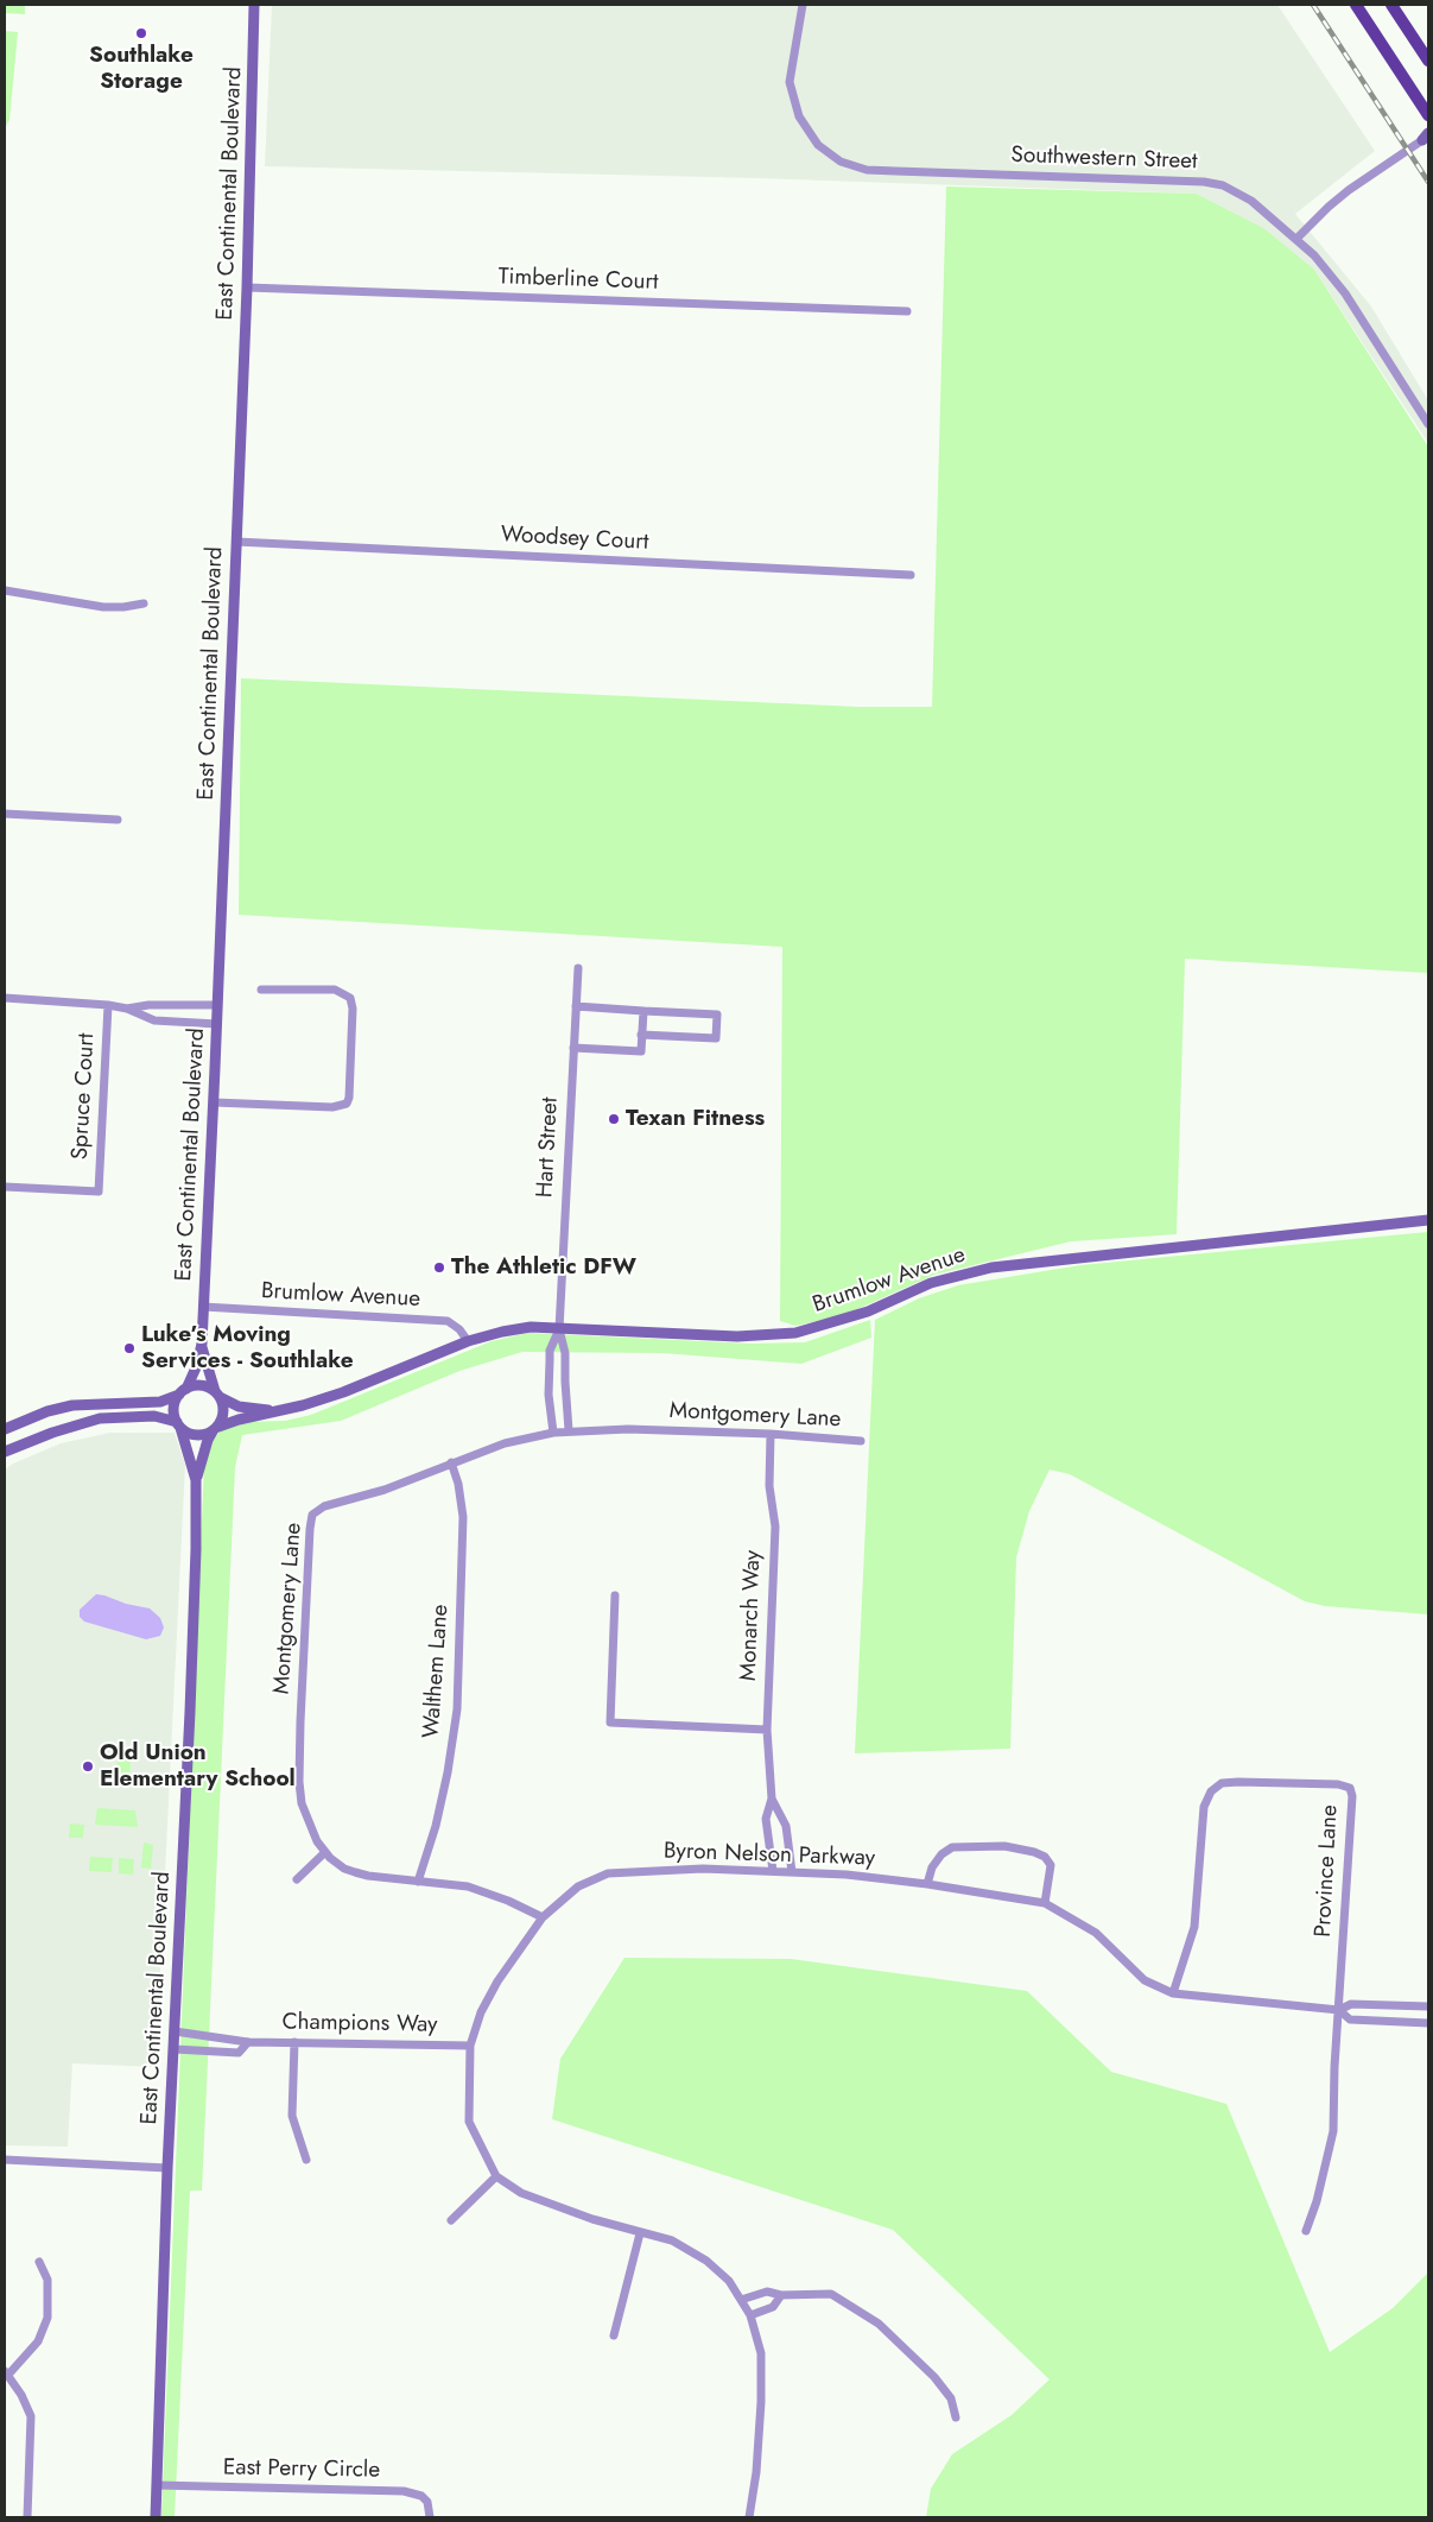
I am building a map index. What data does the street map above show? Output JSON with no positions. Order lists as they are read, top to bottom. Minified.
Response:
{"streets":{"main road":["East Continental Boulevard","Brumlow Avenue"],"street":["Southwestern Street","Timberline Court","Woodsey Court","Spruce Court","Hart Street","Montgomery Lane","Monarch Way","Walthem Lane","Byron Nelson Parkway","Province Lane","Champions Way","East Perry Circle"]},"crossings":[["East Continental Boulevard","Timberline Court"],["East Continental Boulevard","Woodsey Court"],["East Continental Boulevard","Brumlow Avenue"],["East Continental Boulevard","Champions Way"],["East Continental Boulevard","East Perry Circle"],["Hart Street","Brumlow Avenue"],["Montgomery Lane","Monarch Way"],["Montgomery Lane","Walthem Lane"],["Montgomery Lane","Byron Nelson Parkway"],["Monarch Way","Byron Nelson Parkway"],["Byron Nelson Parkway","Province Lane"],["Byron Nelson Parkway","Champions Way"]],"places":["Southlake Storage","Texan Fitness","The Athletic DFW","Luke’s Moving Services - Southlake","Old Union Elementary School"]}
